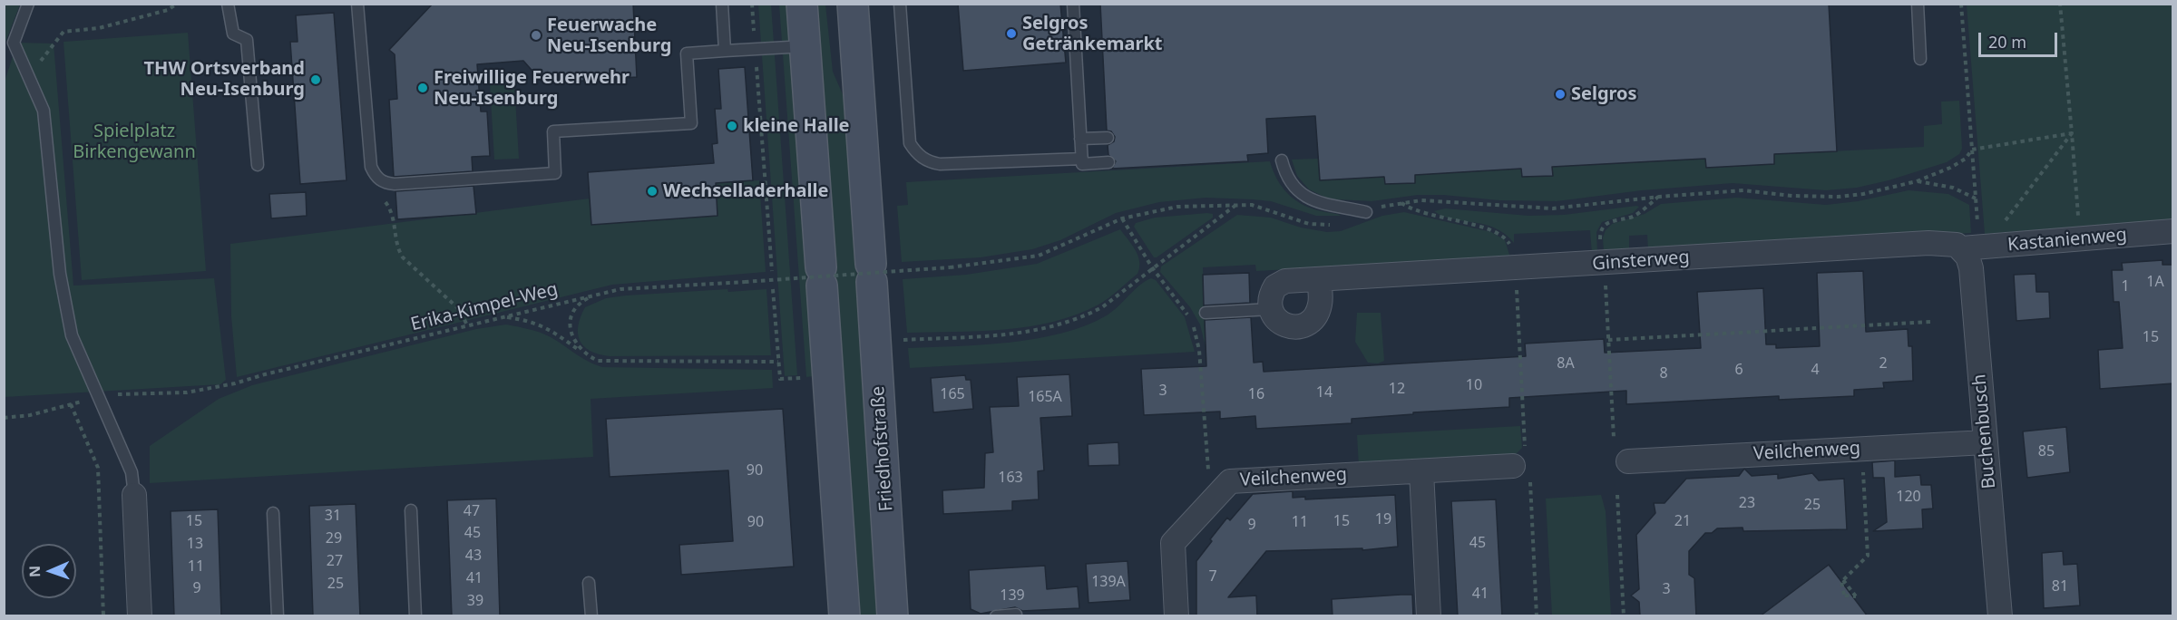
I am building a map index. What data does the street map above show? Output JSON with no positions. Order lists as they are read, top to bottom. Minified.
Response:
{"streets":{"main road":["Friedhofstraße"],"street":["Kastanienweg","Ginsterweg","Buchenbusch","Veilchenweg"],"path":["Erika-Kimpel-Weg"]},"crossings":[["Kastanienweg","Ginsterweg"],["Kastanienweg","Buchenbusch"],["Ginsterweg","Buchenbusch"],["Buchenbusch","Veilchenweg"]],"parks":["Spielplatz Birkengewann"],"places":["Selgros Getränkemarkt","Feuerwache Neu-Isenburg","THW Ortsverband Neu-Isenburg","Freiwillige Feuerwehr Neu-Isenburg","Selgros","kleine Halle","Wechselladerhalle"],"house_numbers":["1A","1","15","8A","2","6","4","8","10","12","3","14","165","16","165A","85","90","163","120","23","25","47","31","19","15","15","21","90","11","9","45","29","45","13","43","27","11","7","41","139A","25","81","9","3","41","139","39"],"scale_bar":"20 m","north":"left"}
